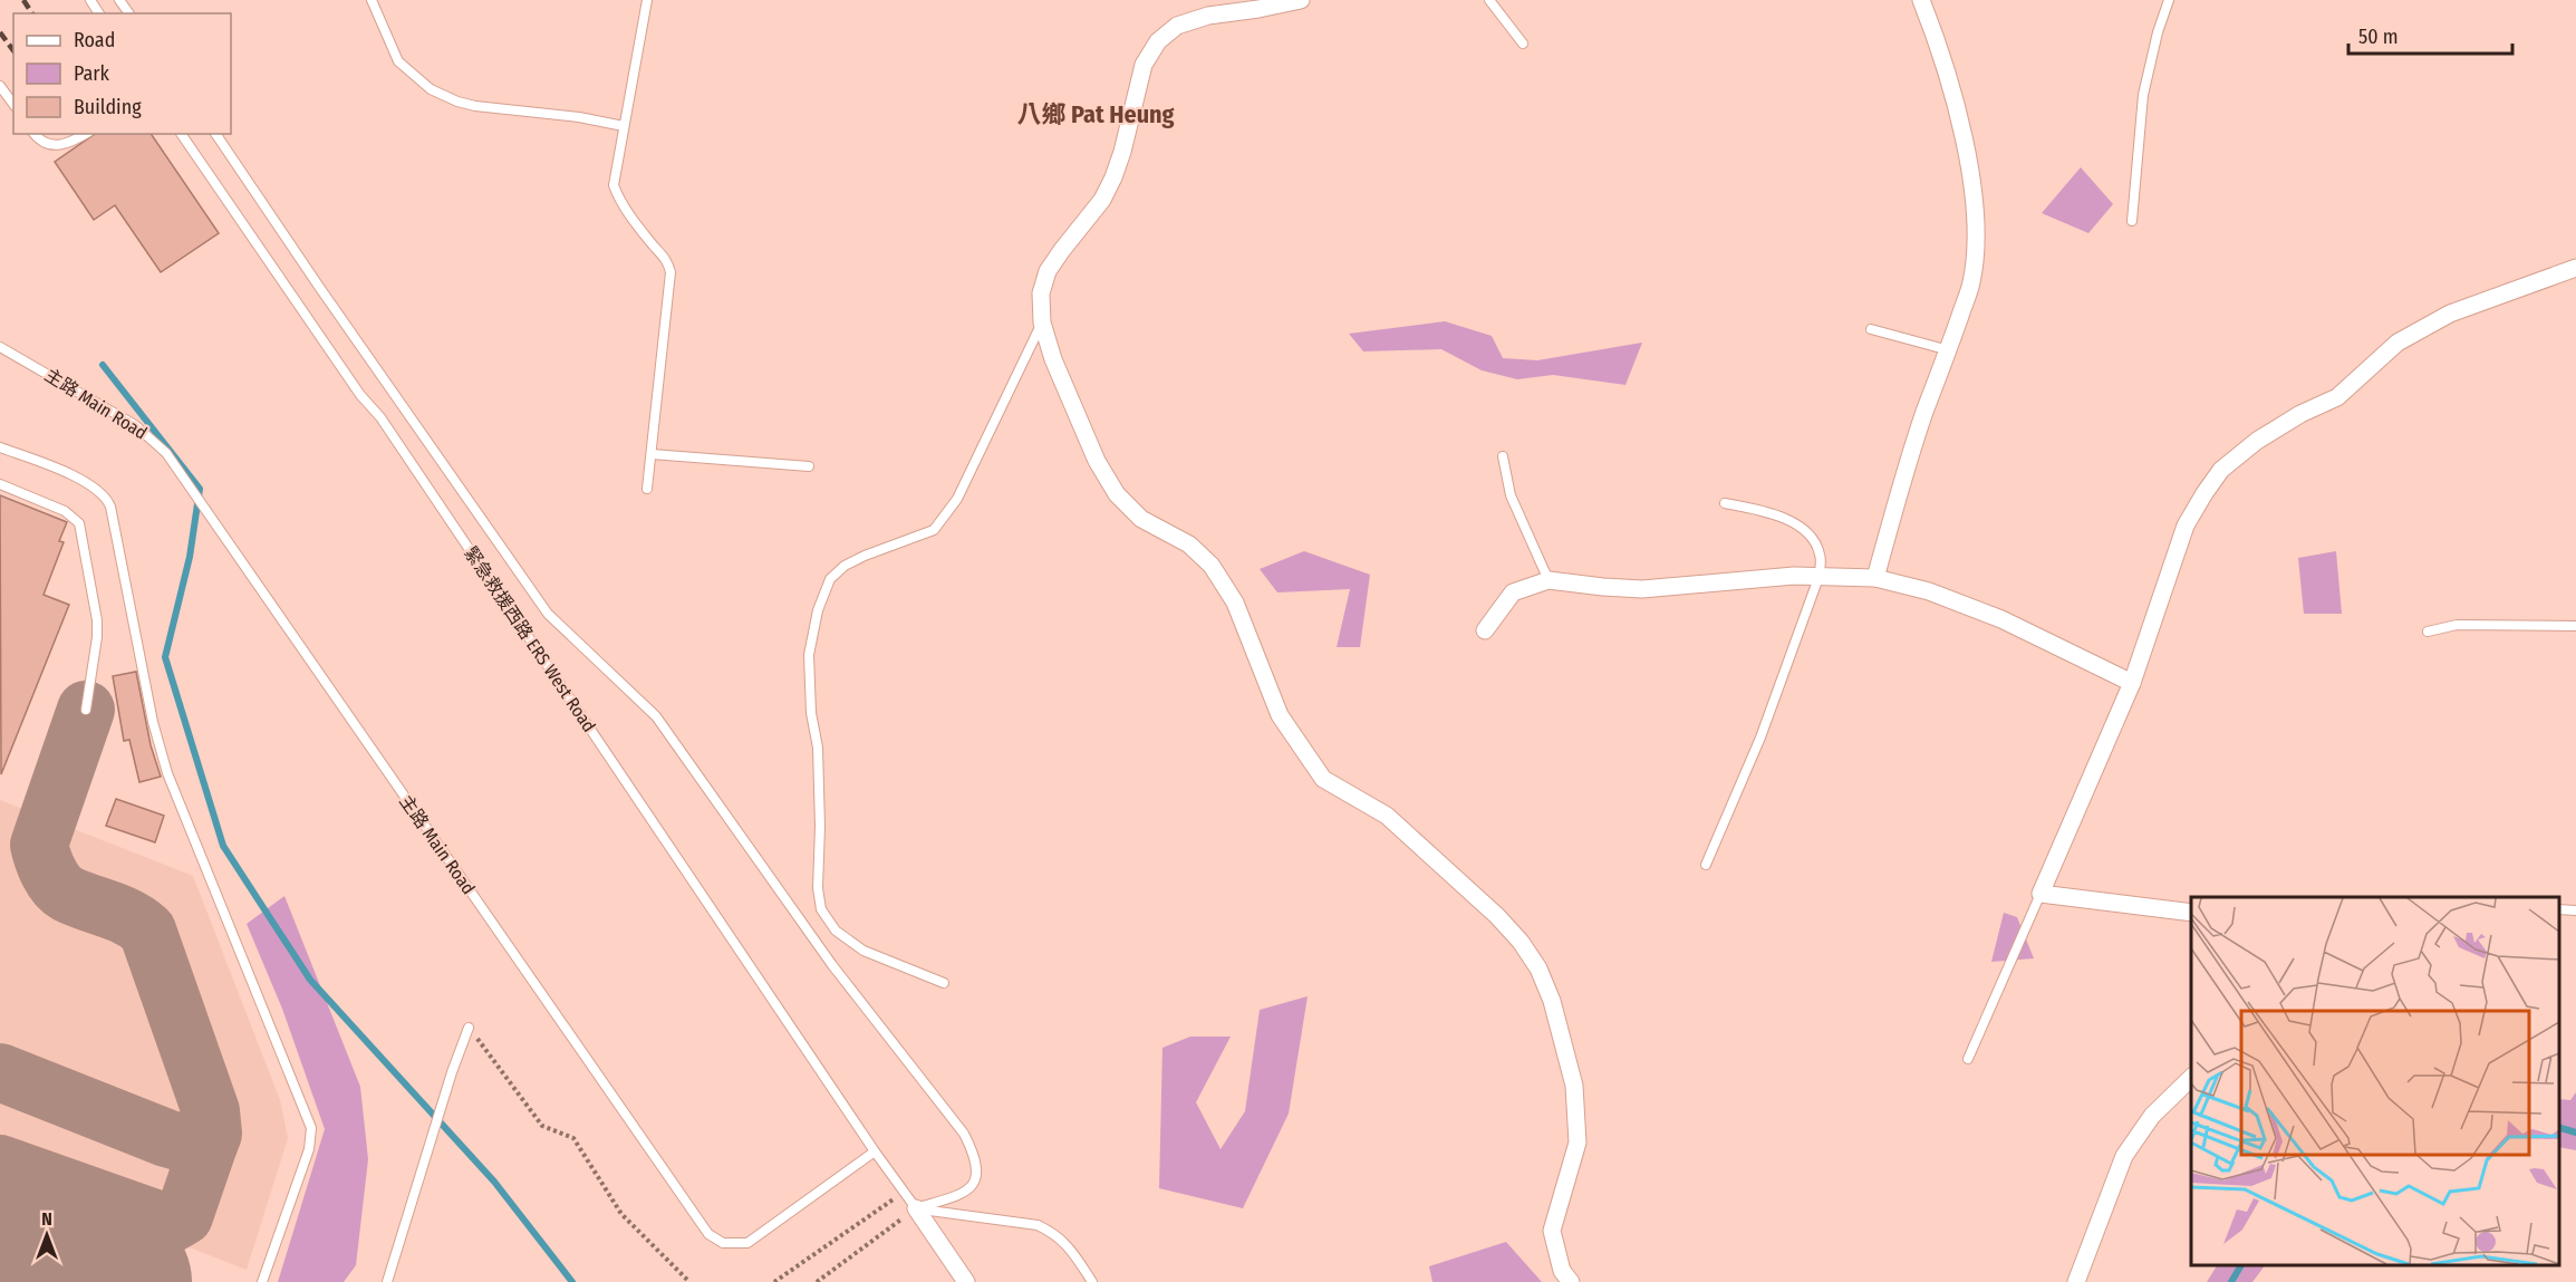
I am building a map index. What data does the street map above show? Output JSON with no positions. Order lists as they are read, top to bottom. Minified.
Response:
{"streets":{"lane":["主路 Main Road","緊急救援西路 ERS West Road"]},"crossings":[["主路 Main Road","緊急救援西路 ERS West Road"]],"districts":["八鄉 Pat Heung"],"legend":["Road","Park","Building"],"scale_bar":"50 m","north":"top"}
